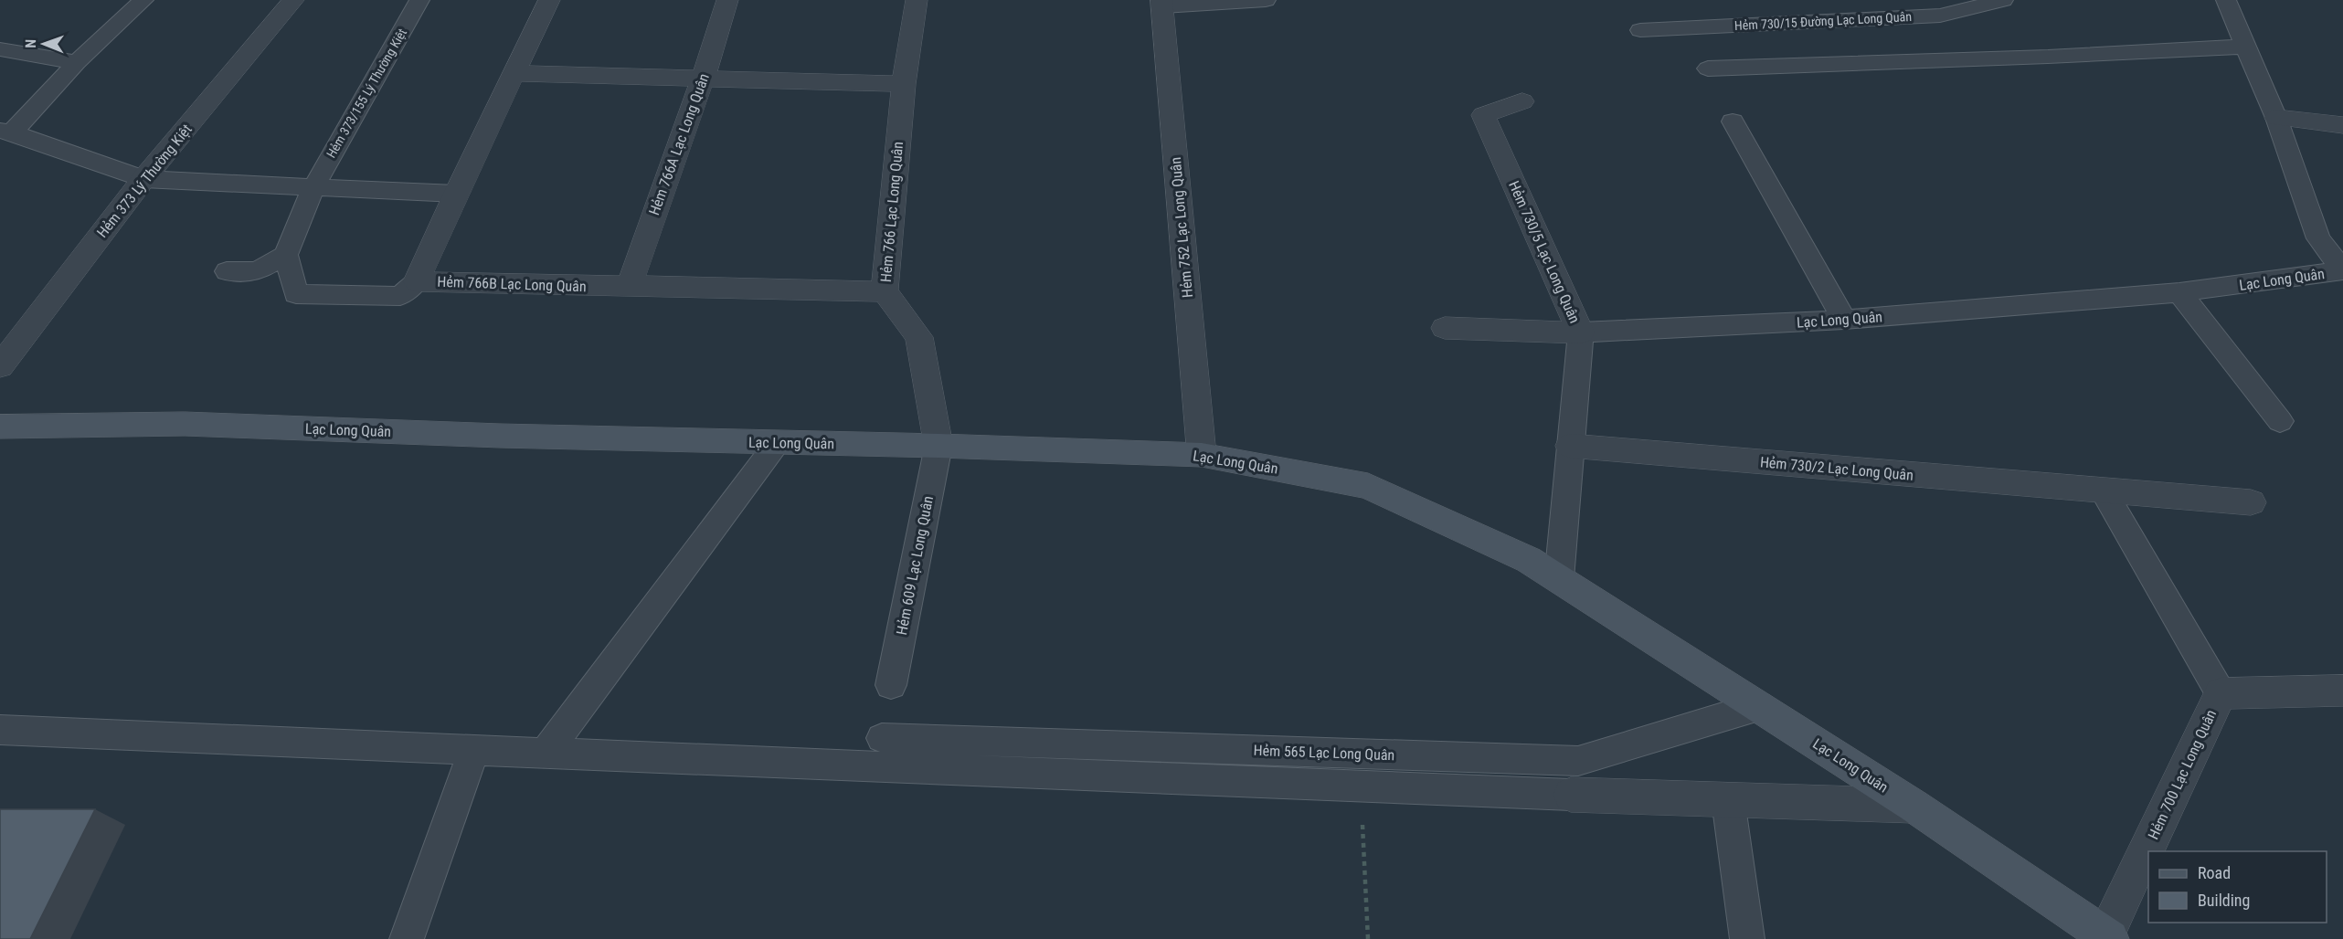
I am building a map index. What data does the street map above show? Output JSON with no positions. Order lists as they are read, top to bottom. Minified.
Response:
{"streets":{"main road":["Lạc Long Quân"],"street":["Hẻm 766A Lạc Long Quân","Hẻm 373 Lý Thường Kiệt","Hẻm 766 Lạc Long Quân","Hẻm 752 Lạc Long Quân","Hẻm 730/5 Lạc Long Quân","Hẻm 766B Lạc Long Quân","Hẻm 730/2 Lạc Long Quân","Hẻm 700 Lạc Long Quân"],"lane":["Hẻm 730/15 Đường Lạc Long Quân","Hẻm 373/155 Lý Thường Kiệt","Hẻm 609 Lạc Long Quân","Hẻm 565 Lạc Long Quân"]},"crossings":[["Hẻm 766A Lạc Long Quân","Hẻm 766B Lạc Long Quân"],["Hẻm 766 Lạc Long Quân","Lạc Long Quân"],["Hẻm 766 Lạc Long Quân","Hẻm 766B Lạc Long Quân"],["Hẻm 766 Lạc Long Quân","Hẻm 609 Lạc Long Quân"],["Hẻm 752 Lạc Long Quân","Lạc Long Quân"],["Hẻm 730/5 Lạc Long Quân","Lạc Long Quân"],["Lạc Long Quân","Hẻm 609 Lạc Long Quân"],["Lạc Long Quân","Hẻm 565 Lạc Long Quân"],["Lạc Long Quân","Hẻm 700 Lạc Long Quân"]],"legend":["Road","Building"],"north":"left"}
